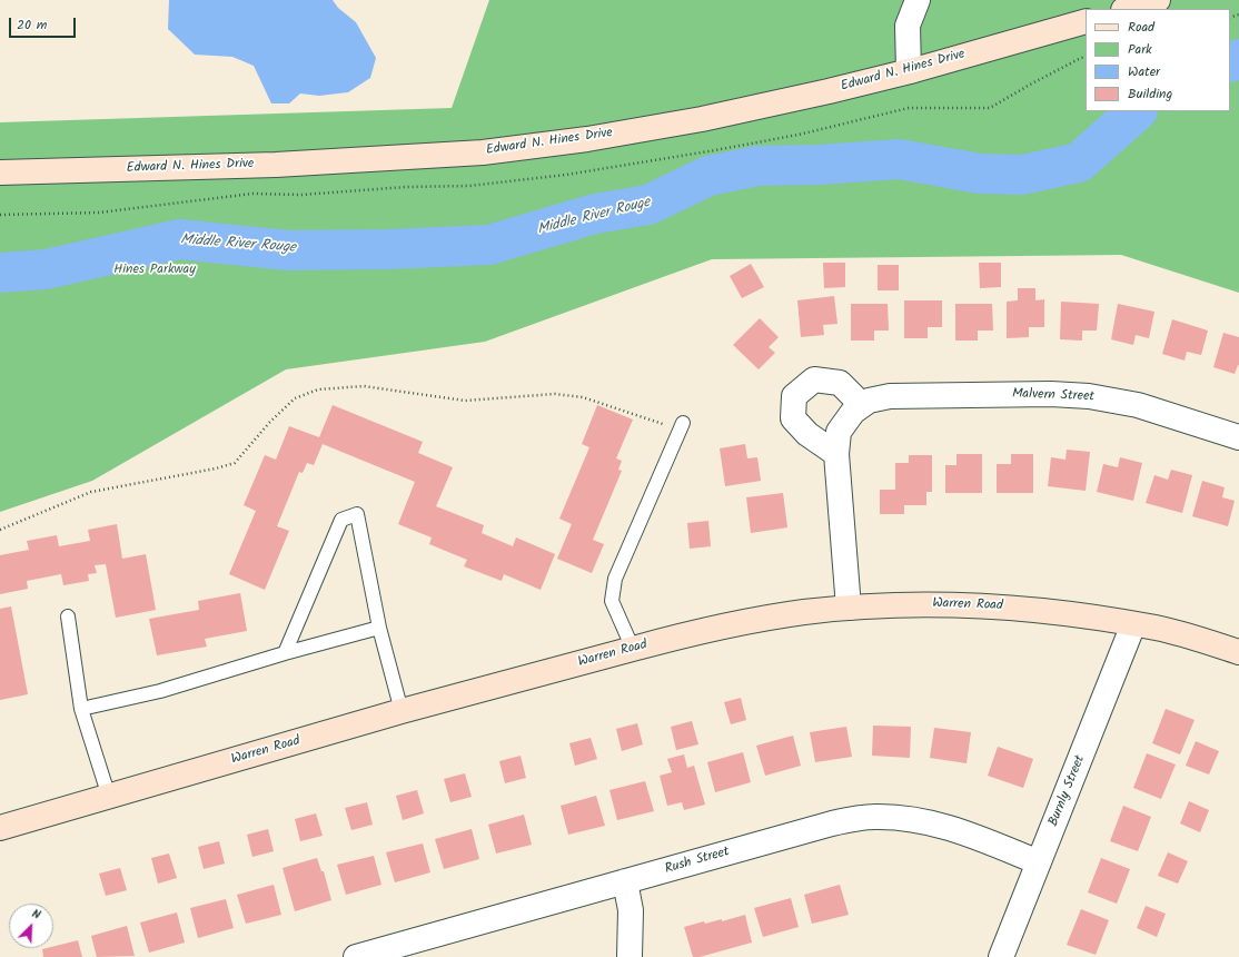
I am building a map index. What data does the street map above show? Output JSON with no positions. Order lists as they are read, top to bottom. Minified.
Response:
{"streets":{"main road":["Edward N. Hines Drive","Warren Road"],"street":["Malvern Street","Burnly Street","Rush Street"]},"crossings":[["Malvern Street","Warren Road"],["Warren Road","Burnly Street"],["Burnly Street","Rush Street"]],"water":["Middle River Rouge"],"parks":["Hines Parkway"],"legend":["Road","Park","Water","Building"],"scale_bar":"20 m","north":"top right"}
